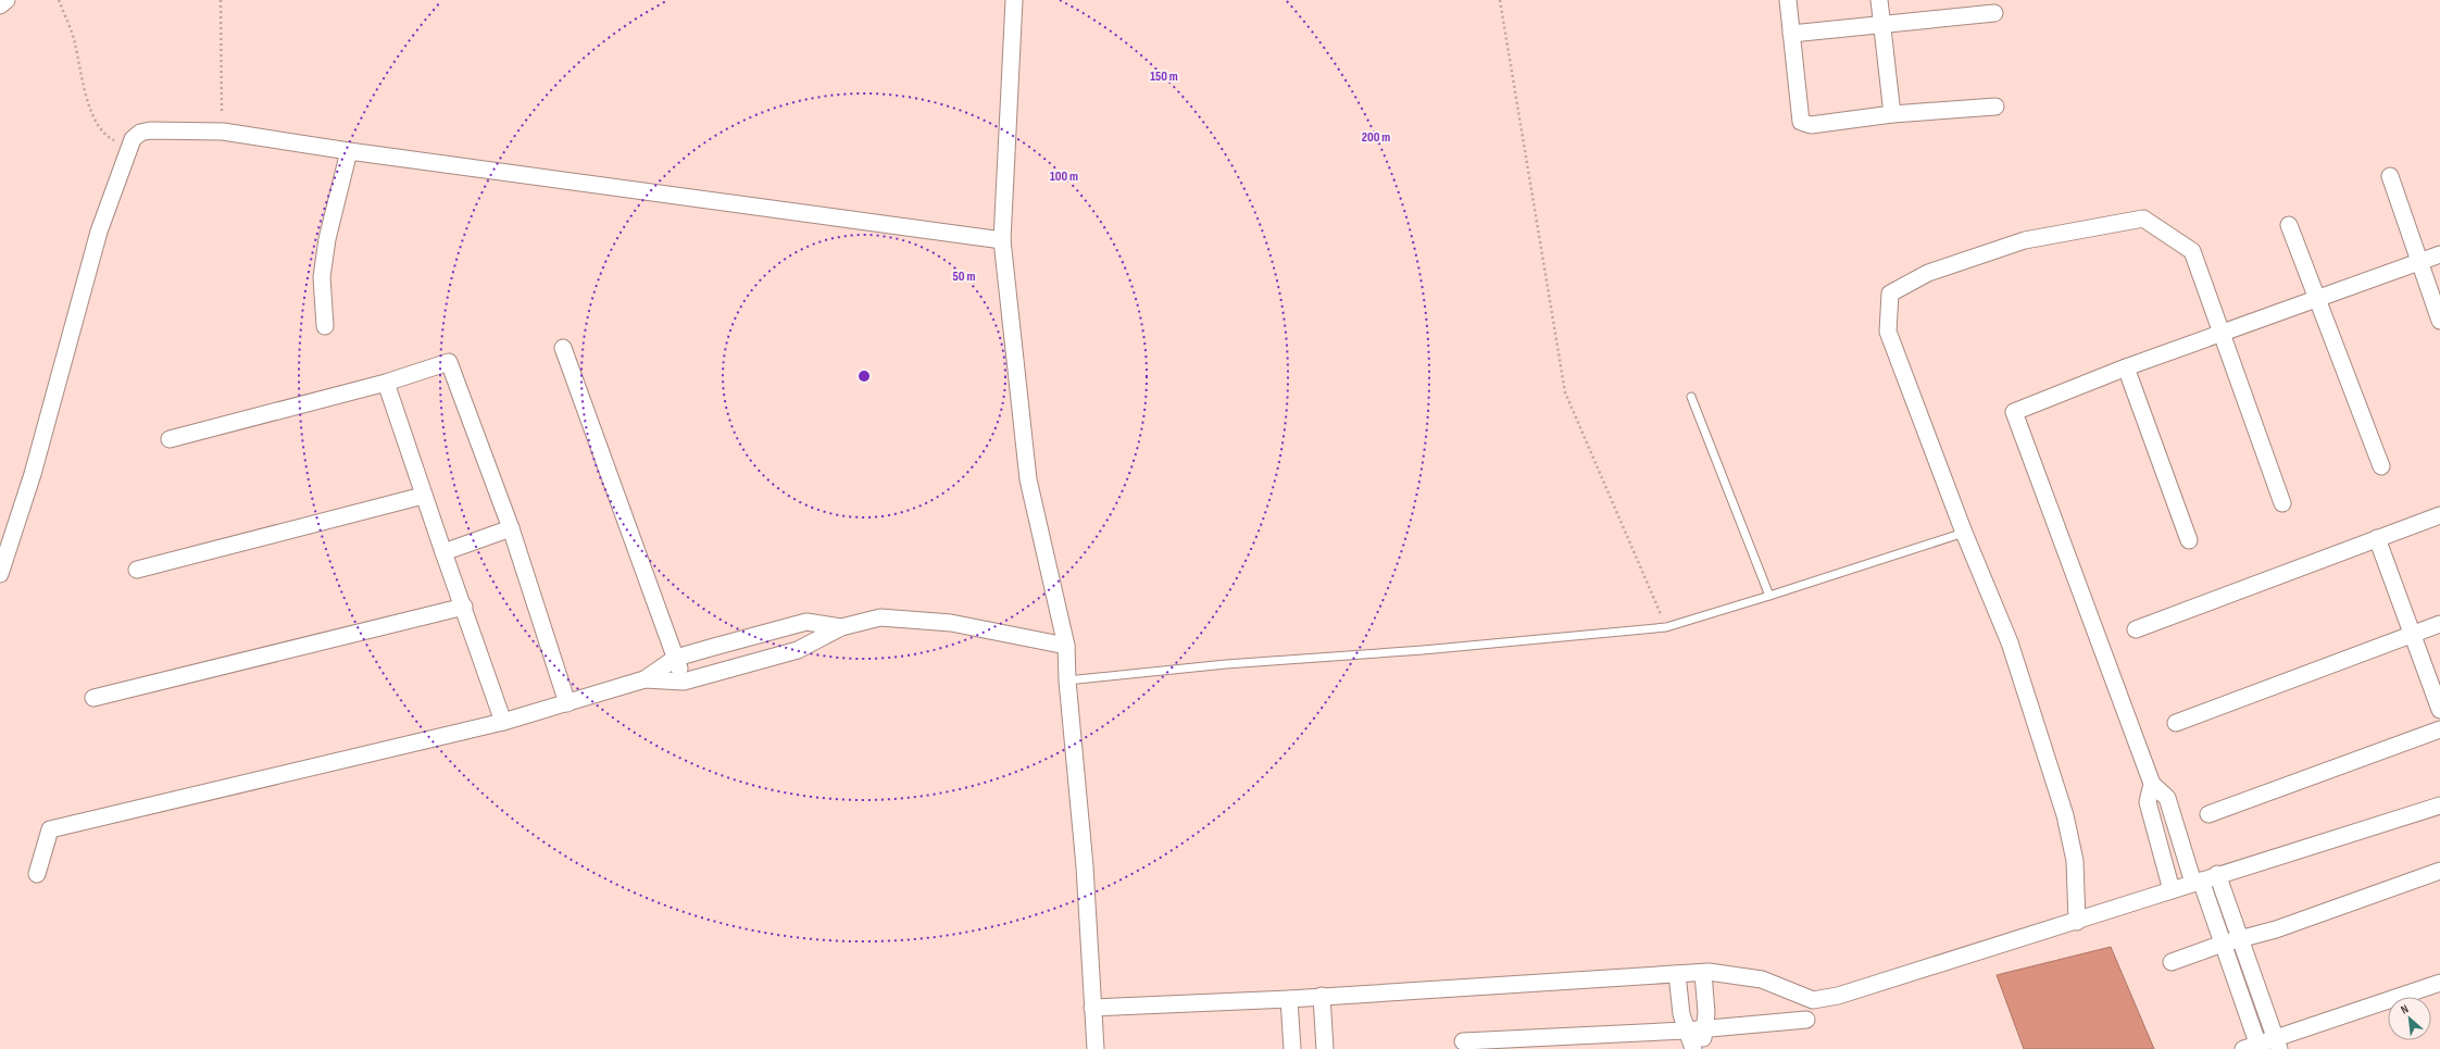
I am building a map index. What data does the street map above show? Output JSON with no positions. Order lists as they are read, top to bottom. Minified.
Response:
{"north":"top left","rings":["150 m","200 m","100 m","50 m"]}
